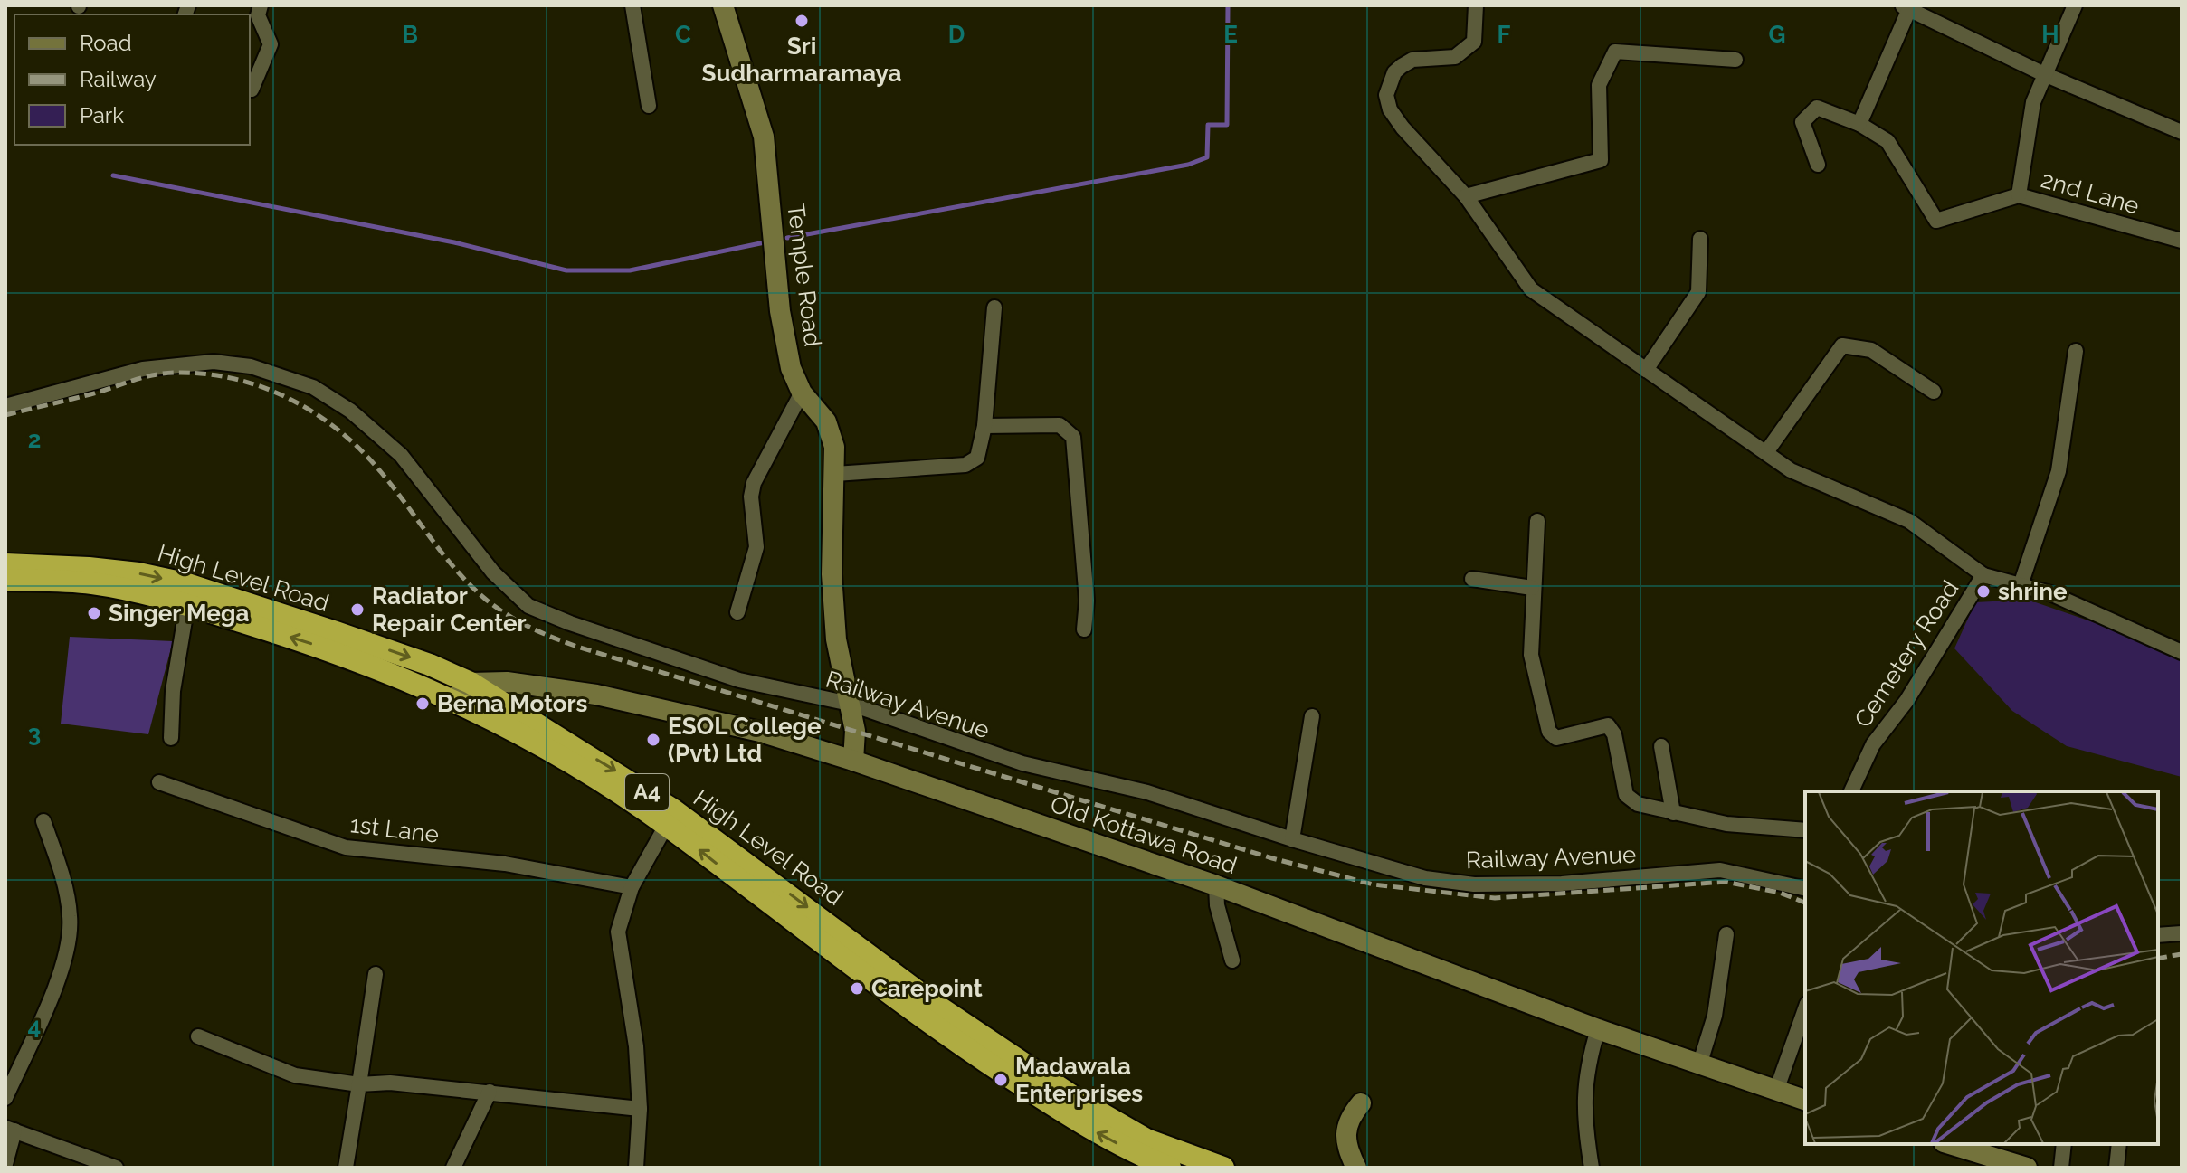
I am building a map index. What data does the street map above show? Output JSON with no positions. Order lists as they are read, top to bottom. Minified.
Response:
{"streets":{"highway":["High Level Road","A4"],"street":["2nd Lane","Temple Road","Cemetery Road","Railway Avenue","1st Lane","Old Kottawa Road"]},"crossings":[["Temple Road","Railway Avenue"],["Temple Road","Old Kottawa Road"],["High Level Road","Old Kottawa Road"]],"places":["Sri Sudharmaramaya","shrine","Radiator Repair Center","Singer Mega","Berna Motors","ESOL College (Pvt) Ltd","Carepoint","Madawala Enterprises"],"legend":["Road","Railway","Park"],"grid":{"columns":["B","C","D","E","F","G","H"],"rows":["2","3","4"]}}
